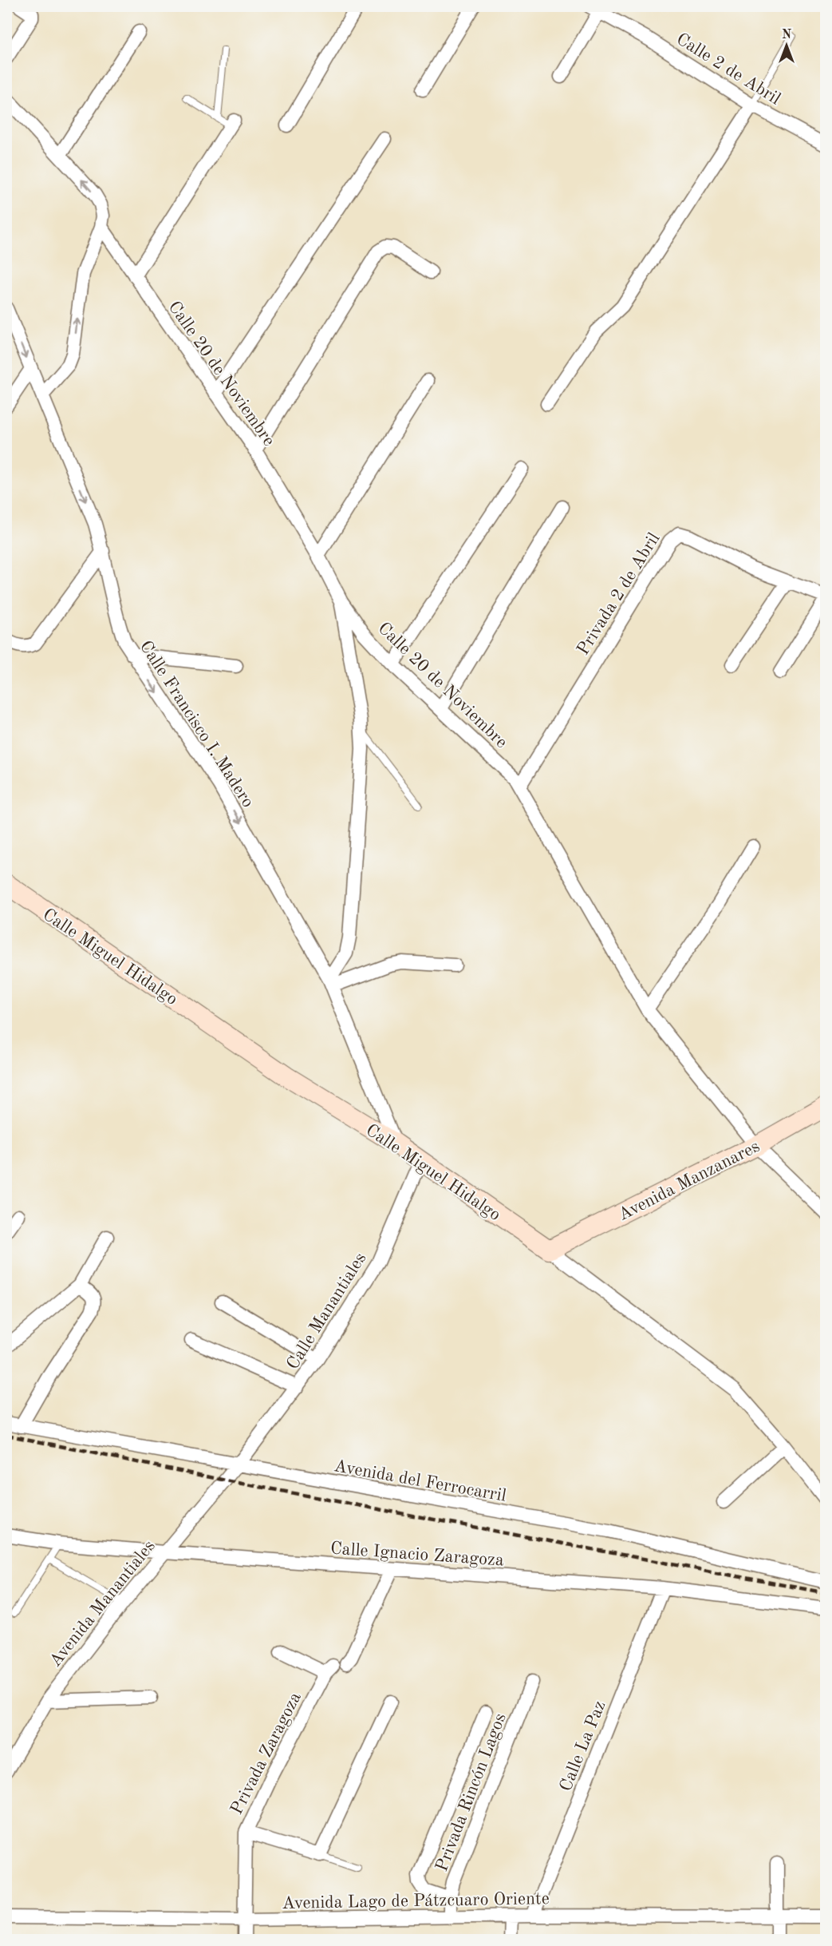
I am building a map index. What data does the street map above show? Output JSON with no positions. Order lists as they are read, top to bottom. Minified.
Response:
{"streets":{"street":["Calle 2 de Abril","Calle 20 de Noviembre","Privada 2 de Abril","Calle Francisco I. Madero","Calle Miguel Hidalgo","Avenida Manzanares","Calle Manantiales","Avenida del Ferrocarril","Calle Ignacio Zaragoza","Avenida Manantiales","Calle La Paz","Privada Zaragoza","Privada Rincón Lagos","Avenida Lago de Pátzcuaro Oriente"]},"crossings":[["Calle 20 de Noviembre","Privada 2 de Abril"],["Calle 20 de Noviembre","Avenida Manzanares"],["Calle Francisco I. Madero","Calle Miguel Hidalgo"],["Calle Miguel Hidalgo","Avenida Manzanares"],["Calle Miguel Hidalgo","Calle Manantiales"],["Calle Manantiales","Avenida del Ferrocarril"],["Calle Manantiales","Avenida Manantiales"],["Avenida del Ferrocarril","Avenida Manantiales"],["Calle Ignacio Zaragoza","Avenida Manantiales"],["Calle Ignacio Zaragoza","Calle La Paz"],["Calle La Paz","Avenida Lago de Pátzcuaro Oriente"],["Privada Zaragoza","Avenida Lago de Pátzcuaro Oriente"],["Privada Rincón Lagos","Avenida Lago de Pátzcuaro Oriente"]],"one_way":["Calle Francisco I. Madero"],"north":"top"}
